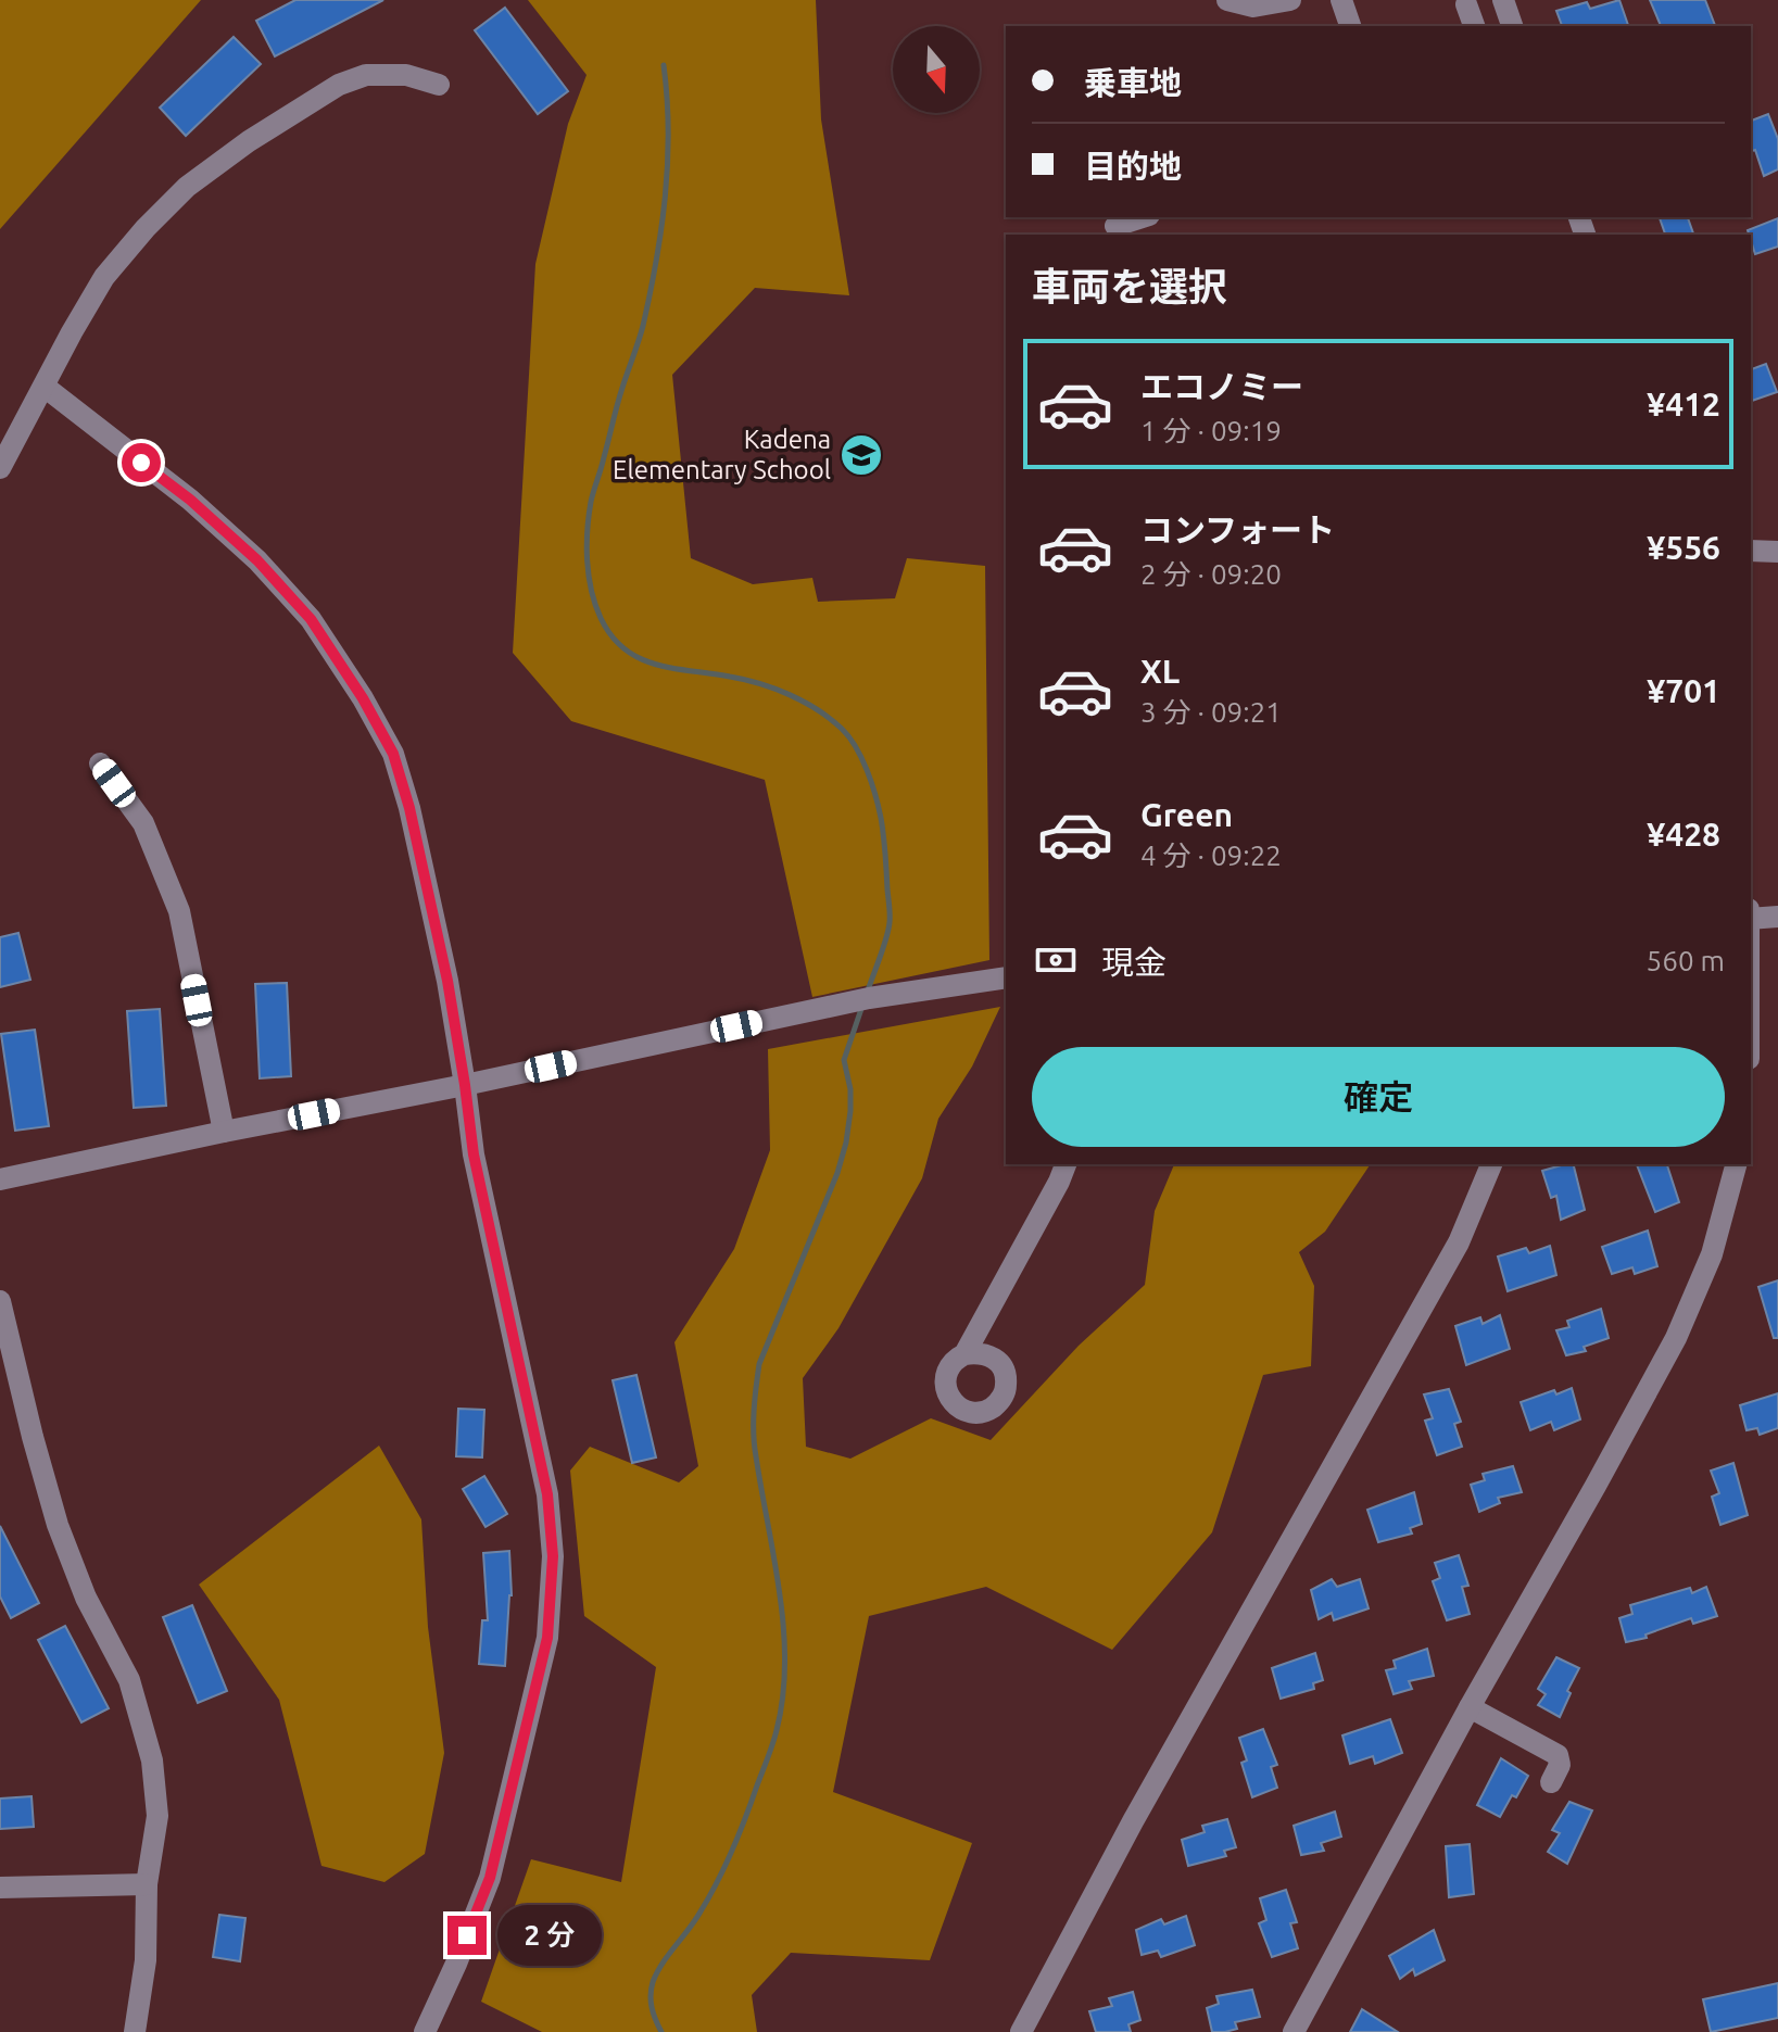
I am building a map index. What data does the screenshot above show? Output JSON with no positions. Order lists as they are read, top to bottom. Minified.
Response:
{"places":{"school or university":["Kadena Elementary School"]},"north":"bottom","page":{"banner":["乗車地","目的地"],"heading":"車両を選択","list":[{"name":"エコノミー","note":"1 分 · 09:19","value":"¥412"},{"name":"コンフォート","note":"2 分 · 09:20","value":"¥556"},{"name":"XL","note":"3 分 · 09:21","value":"¥701"},{"name":"Green","note":"4 分 · 09:22","value":"¥428"}],"pay":["現金","560 m"],"buttons":"確定","bubble":"2 分"}}
